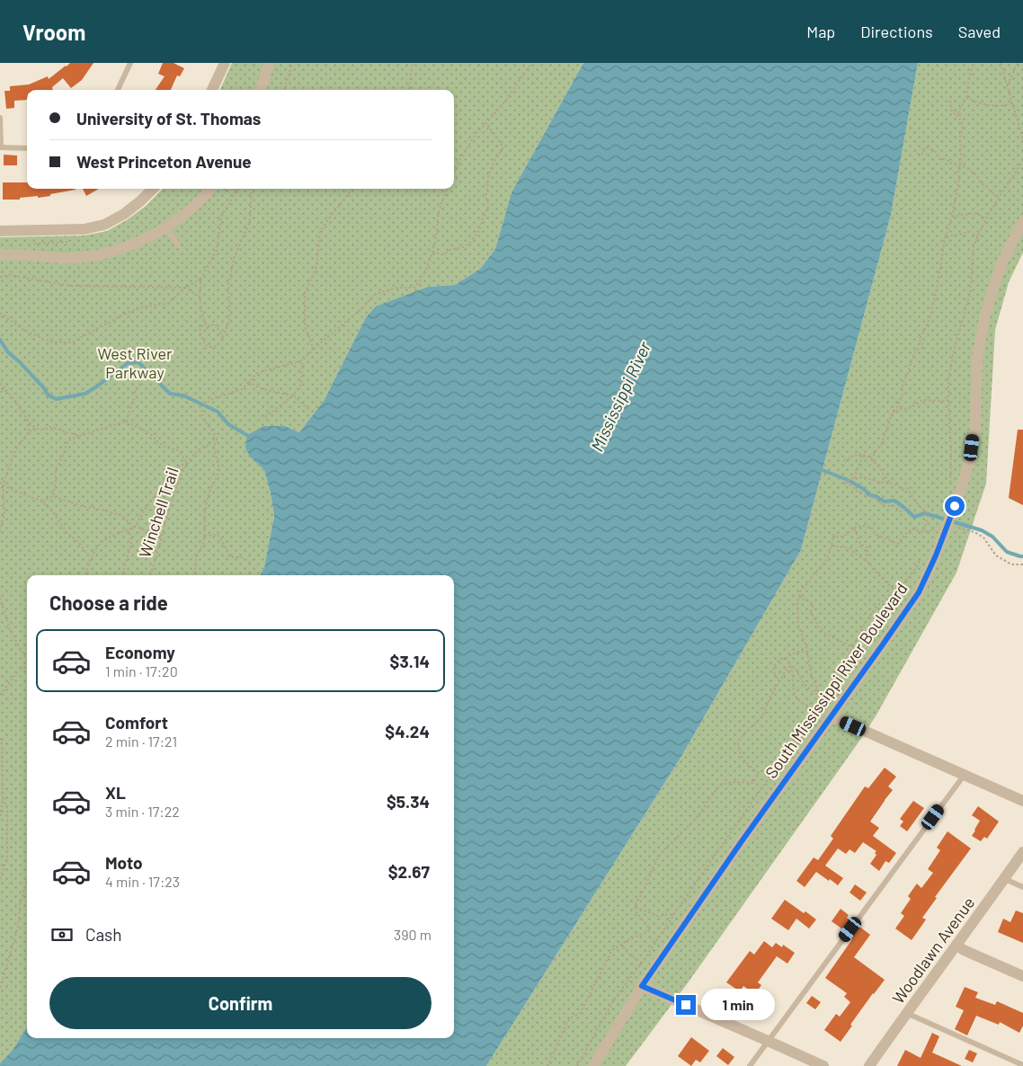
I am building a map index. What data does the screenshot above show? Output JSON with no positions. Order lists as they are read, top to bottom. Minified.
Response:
{"streets":{"street":["South Mississippi River Boulevard","Woodlawn Avenue"],"path":["Winchell Trail"]},"water":["Mississippi River"],"parks":["West River Parkway"],"page":{"header":"Vroom","nav":["Map","Directions","Saved"],"banner":["University of St. Thomas","West Princeton Avenue"],"heading":"Choose a ride","list":[{"name":"Economy","note":"1 min · 17:20","value":"$3.14"},{"name":"Comfort","note":"2 min · 17:21","value":"$4.24"},{"name":"XL","note":"3 min · 17:22","value":"$5.34"},{"name":"Moto","note":"4 min · 17:23","value":"$2.67"}],"pay":["Cash","390 m"],"buttons":"Confirm","bubble":"1 min"}}
